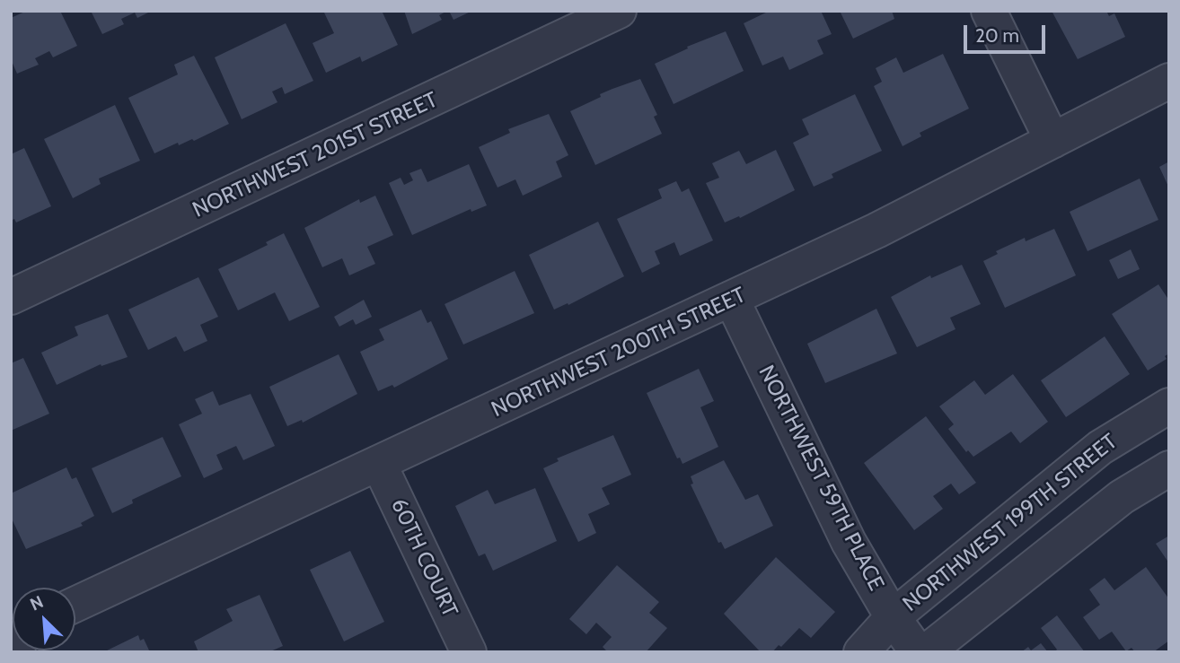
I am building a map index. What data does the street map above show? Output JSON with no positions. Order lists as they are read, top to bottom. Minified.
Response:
{"streets":{"street":["NORTHWEST 201ST STREET","NORTHWEST 200TH STREET","NORTHWEST 59TH PLACE","NORTHWEST 199TH STREET","60TH COURT"]},"crossings":[["NORTHWEST 200TH STREET","NORTHWEST 59TH PLACE"],["NORTHWEST 200TH STREET","60TH COURT"],["NORTHWEST 59TH PLACE","NORTHWEST 199TH STREET"]],"scale_bar":"20 m","north":"top left"}
